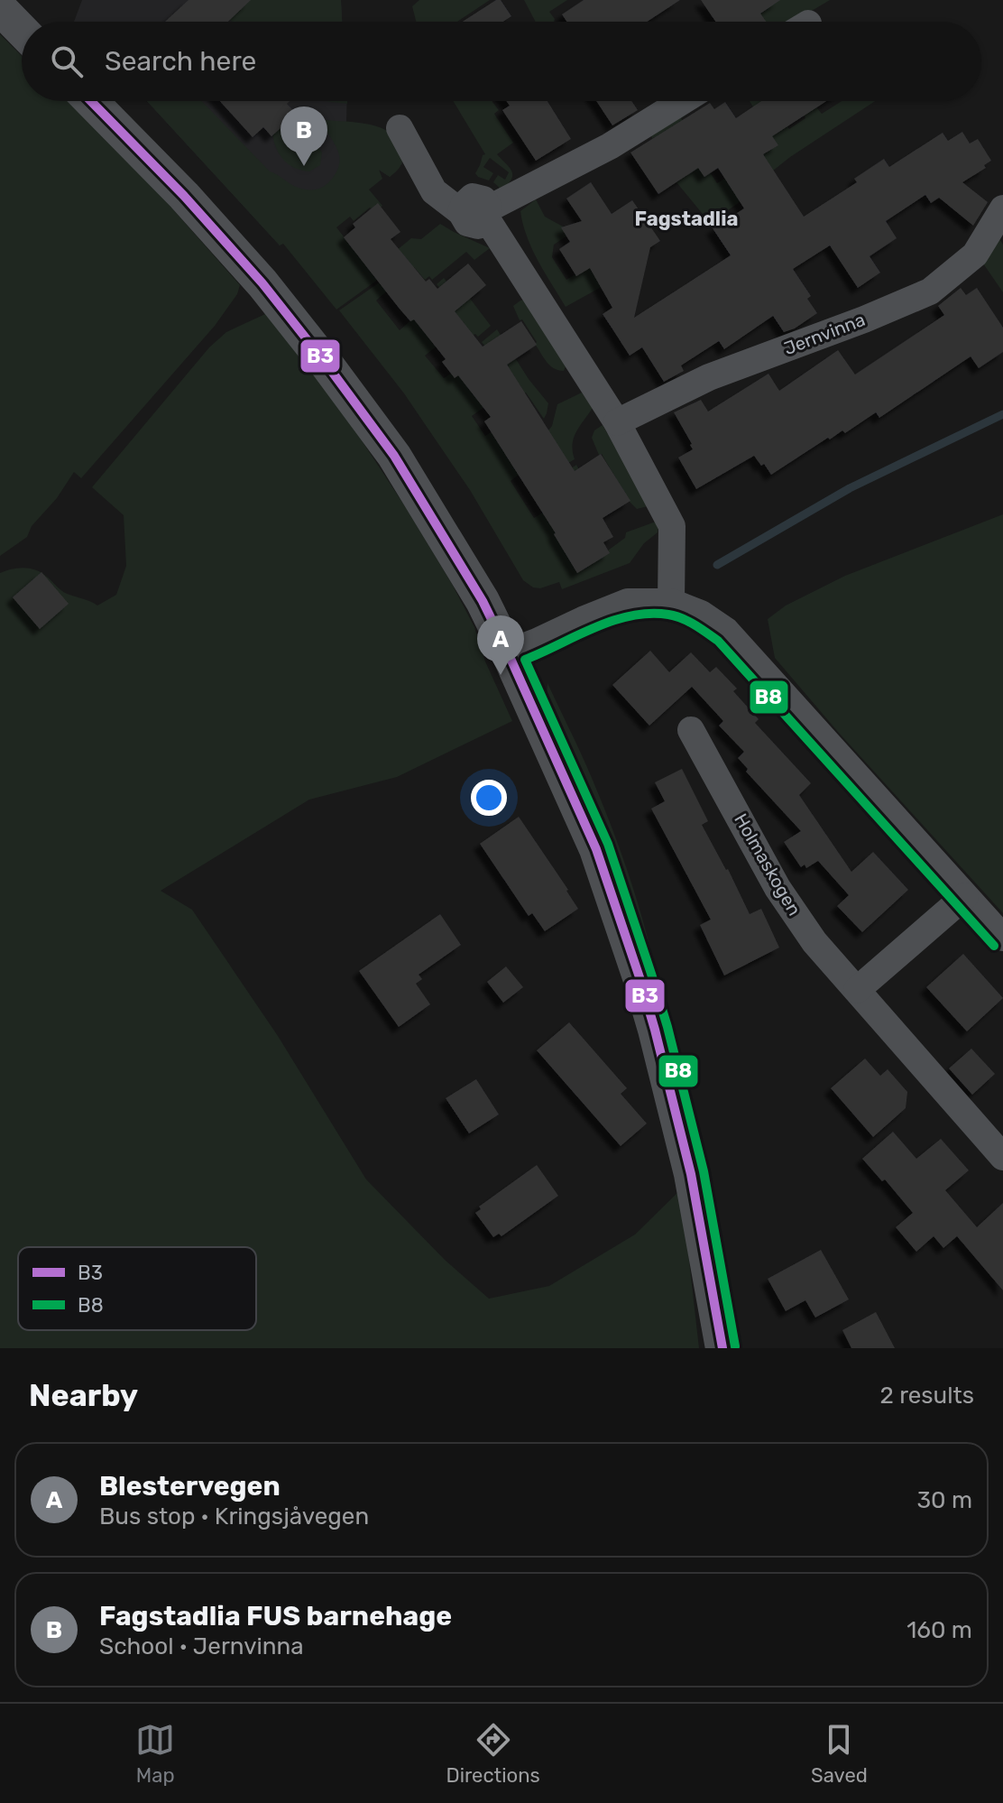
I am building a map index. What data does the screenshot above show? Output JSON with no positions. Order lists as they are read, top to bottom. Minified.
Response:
{"streets":{"street":["Jernvinna","Holmaskogen"]},"districts":["Fagstadlia"],"lines":["transit line B3","transit line B8"],"legend":["B3","B8"],"page":{"search":"Search here","pins":["B","A"],"heading":["Nearby","2 results"],"list":[{"mark":"A","name":"Blestervegen","note":"Bus stop · Kringsjåvegen","value":"30 m"},{"mark":"B","name":"Fagstadlia FUS barnehage","note":"School · Jernvinna","value":"160 m"}],"nav":["Map","Directions","Saved"]}}
